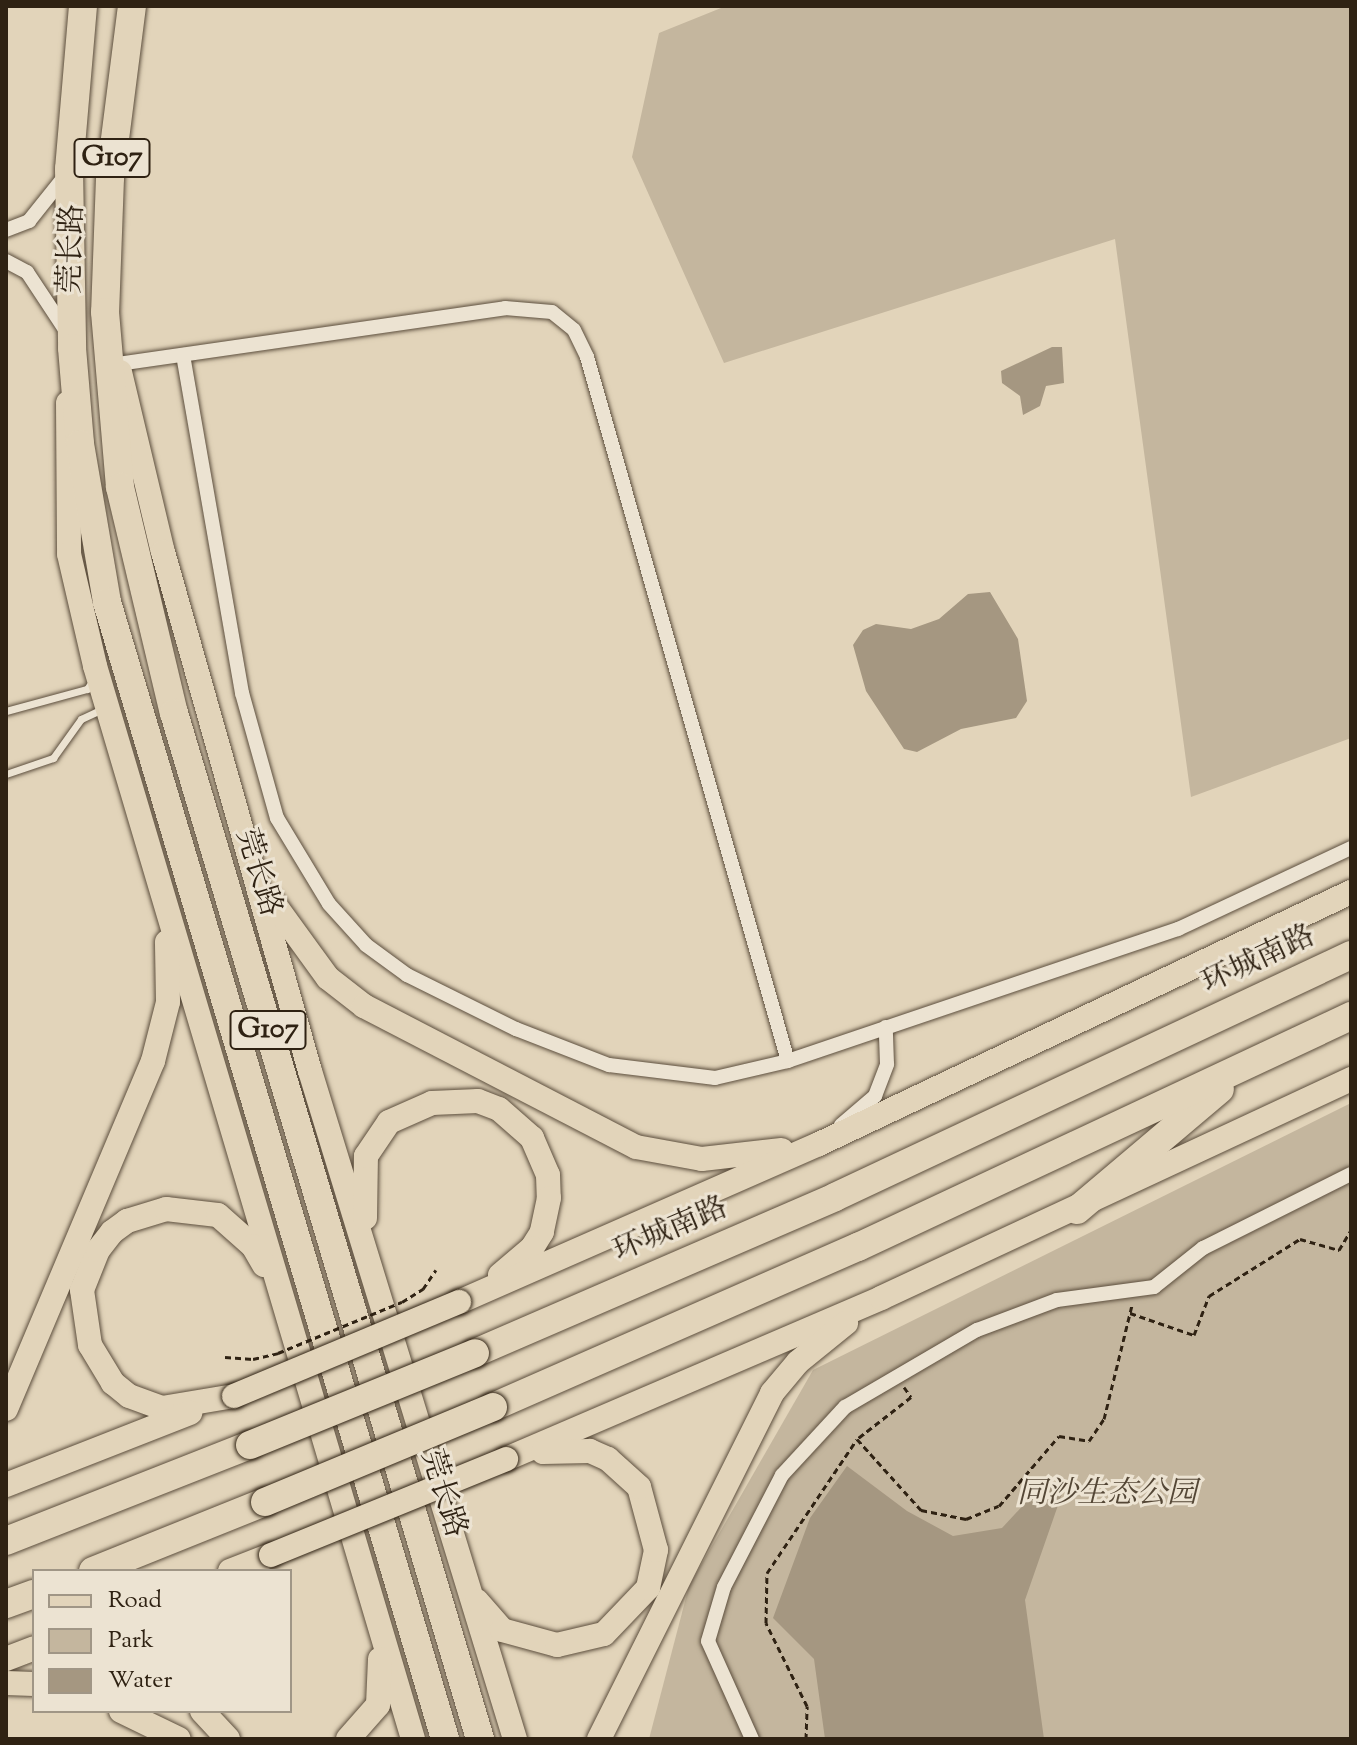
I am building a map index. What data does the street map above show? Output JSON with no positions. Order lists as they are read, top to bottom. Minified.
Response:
{"streets":{"highway":["G107","莞长路","环城南路"]},"parks":["同沙生态公园"],"legend":["Road","Park","Water"]}
